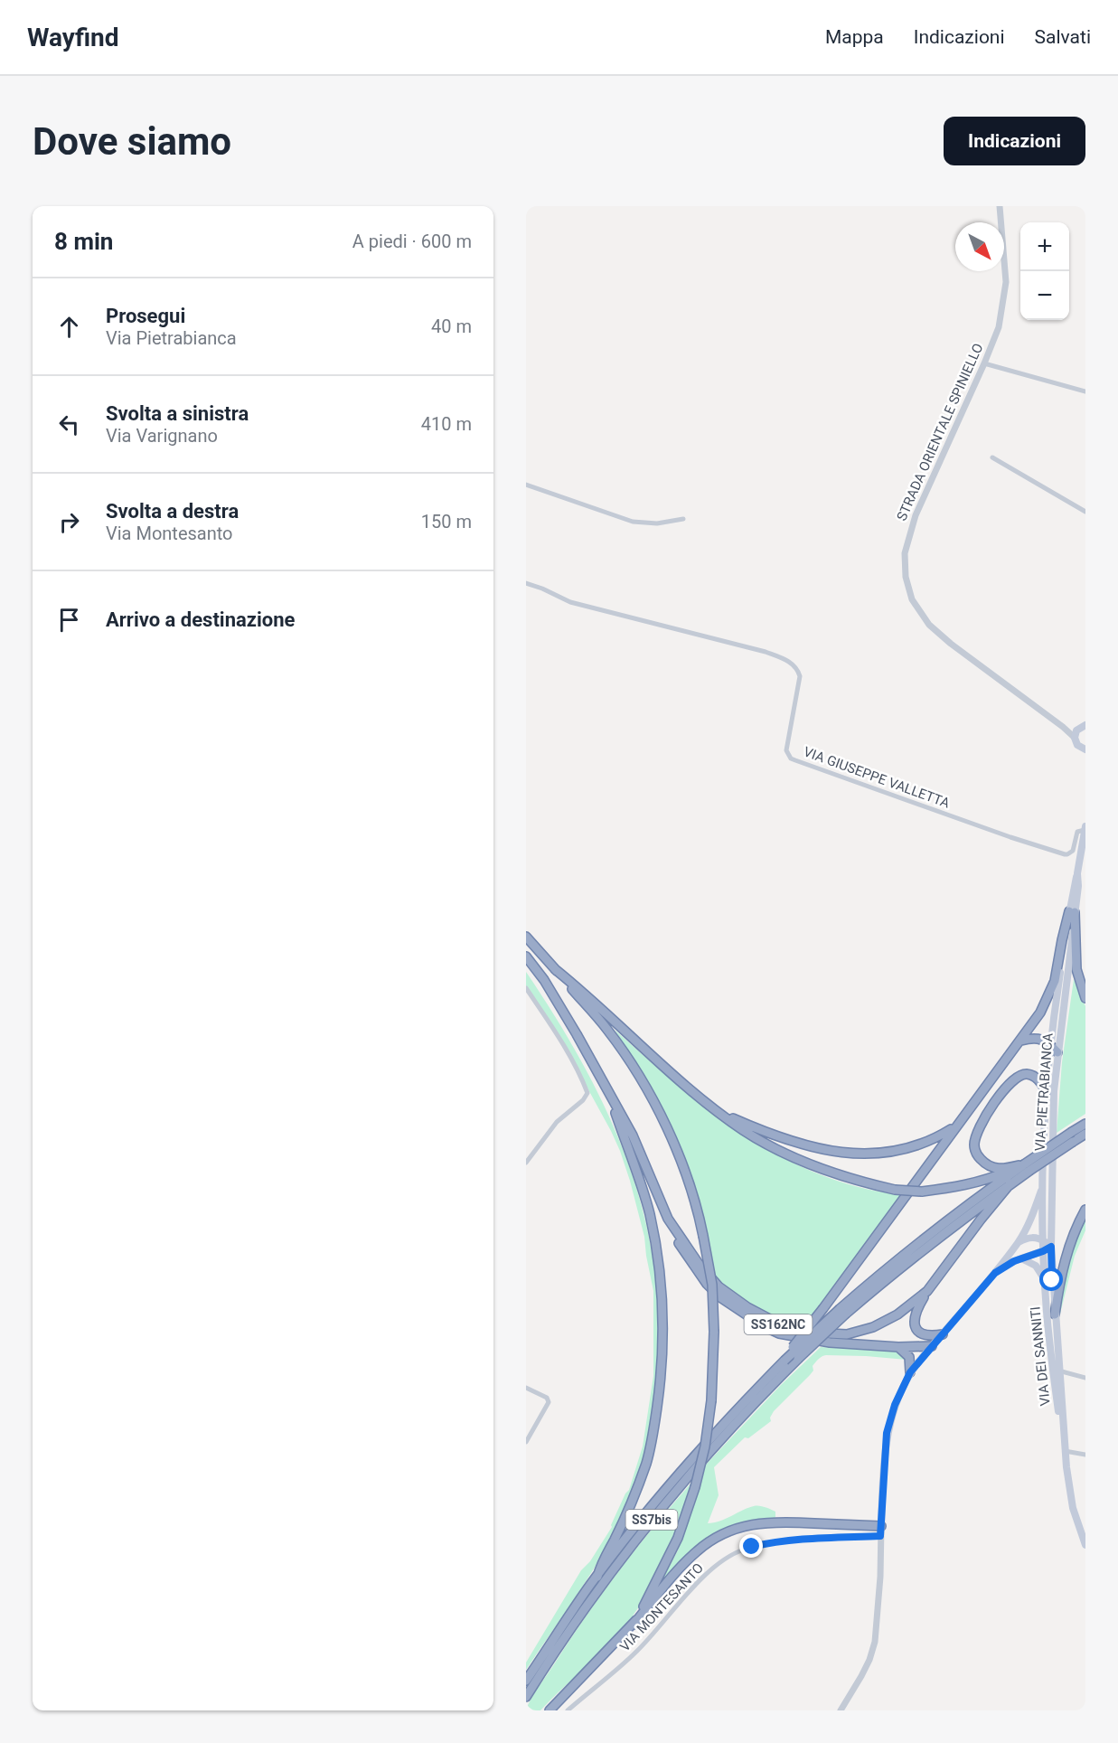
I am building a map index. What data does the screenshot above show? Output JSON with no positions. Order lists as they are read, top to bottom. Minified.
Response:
{"streets":{"highway":["SS162NC","SS7bis"],"main road":["VIA PIETRABIANCA","VIA DEI SANNITI"],"street":["STRADA ORIENTALE SPINIELLO","VIA GIUSEPPE VALLETTA","VIA MONTESANTO"]},"crossings":[["VIA GIUSEPPE VALLETTA","VIA PIETRABIANCA"],["VIA PIETRABIANCA","VIA DEI SANNITI"],["SS162NC","SS7bis"]],"north":"bottom right","page":{"header":"Wayfind","nav":["Mappa","Indicazioni","Salvati"],"buttons":"Indicazioni","title":"Dove siamo","heading":["8 min","A piedi · 600 m"],"map_buttons":["+","−"],"list":[["Prosegui","Via Pietrabianca","40 m"],["Svolta a sinistra","Via Varignano","410 m"],["Svolta a destra","Via Montesanto","150 m"],"Arrivo a destinazione"]}}
